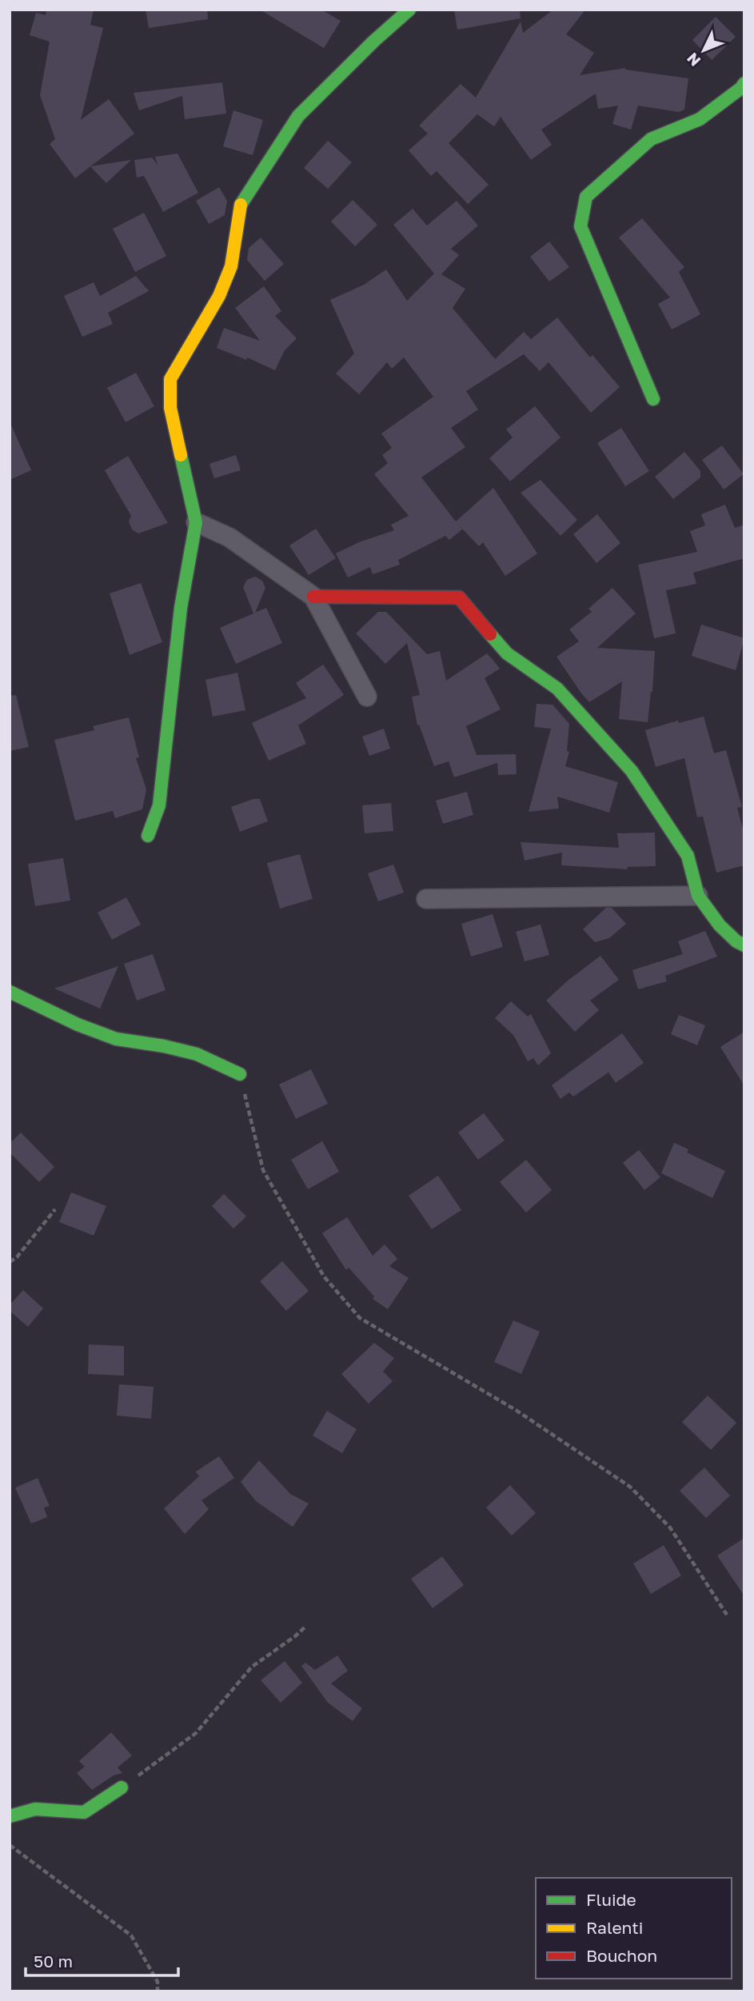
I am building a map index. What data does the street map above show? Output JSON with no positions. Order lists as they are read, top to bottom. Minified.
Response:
{"legend":["Fluide","Ralenti","Bouchon"],"scale_bar":"50 m","north":"bottom left"}
